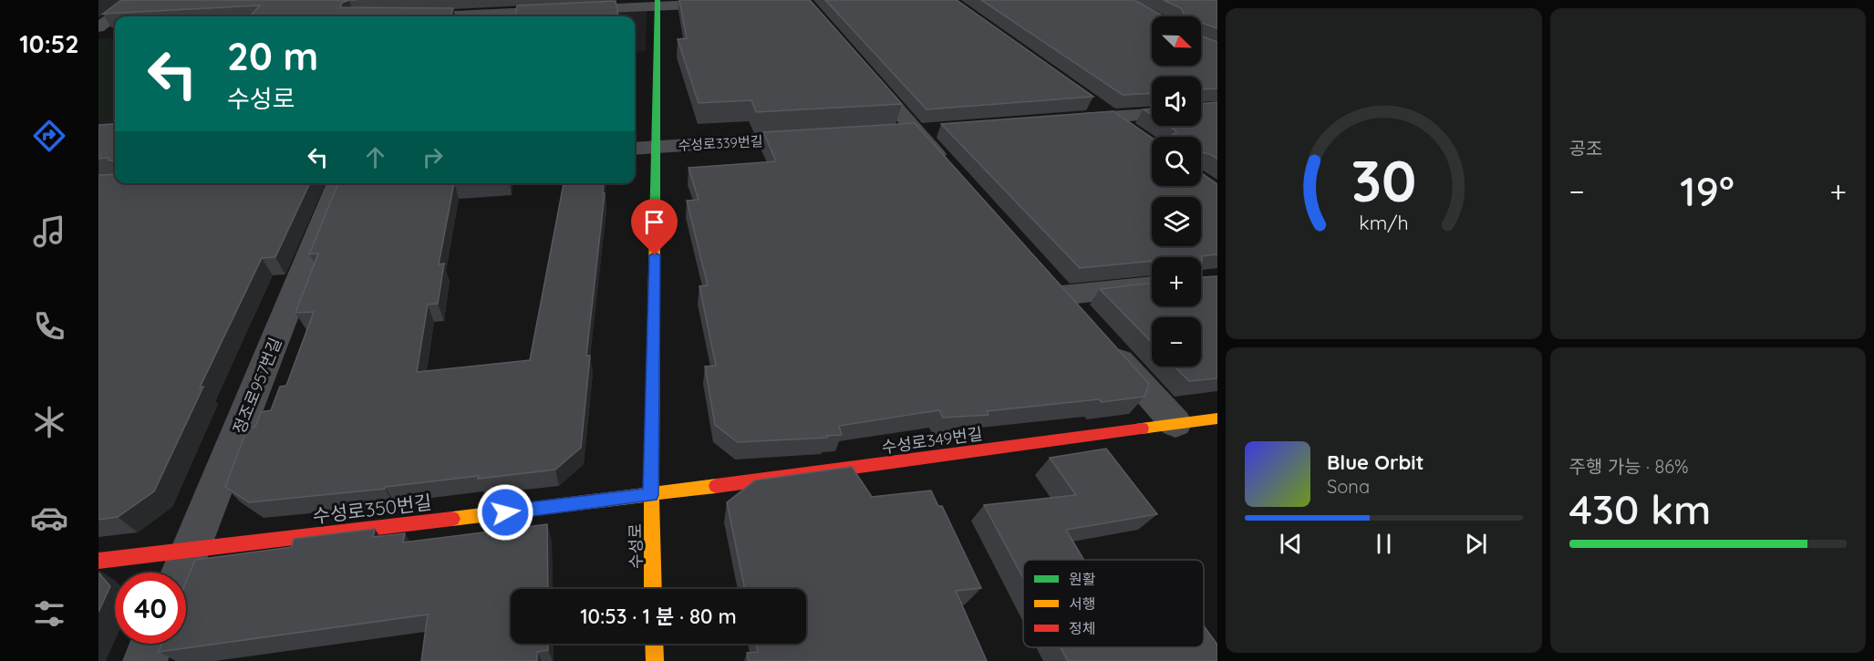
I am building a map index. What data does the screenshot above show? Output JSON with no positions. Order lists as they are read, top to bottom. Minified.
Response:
{"streets":{"street":["수성로339번길","정조로957번길","수성로349번길","수성로350번길","수성로"]},"crossings":[["수성로339번길","수성로"],["정조로957번길","수성로350번길"],["수성로349번길","수성로350번길"],["수성로349번길","수성로"],["수성로350번길","수성로"]],"legend":["원활","서행","정체"],"north":"bottom right","page":{"tabs":"10:52","tile":["공조",["주행 가능 · 86%","430 km"]],"map_buttons":["+","−"],"turn":["20 m","수성로"],"heat":["−","19°","+"],"song":["Blue Orbit","Sona"],"limit":"40","trip":"10:53 · 1 분 · 80 m","gauge":["30","km/h"]}}
